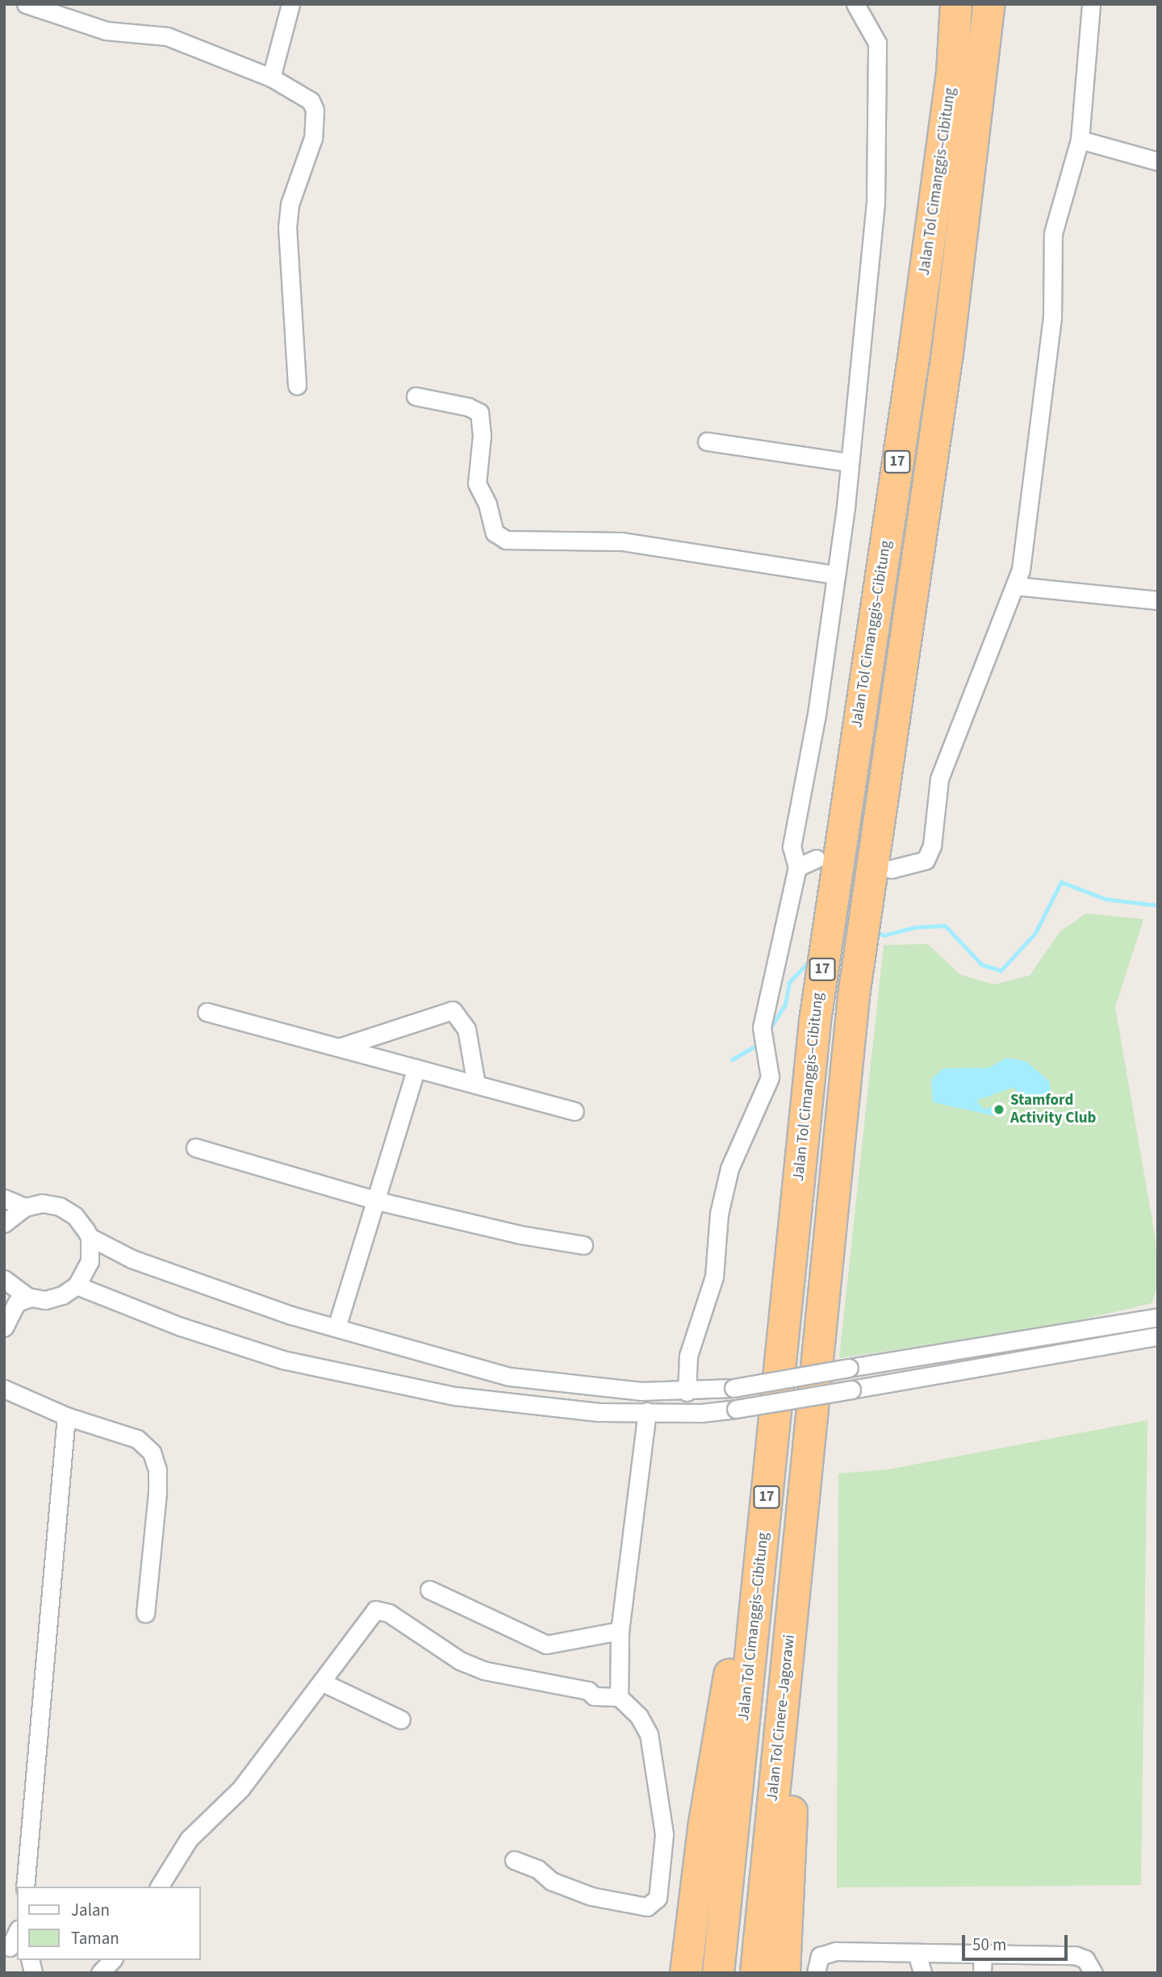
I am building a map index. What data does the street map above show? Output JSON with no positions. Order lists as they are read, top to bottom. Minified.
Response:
{"streets":{"highway":["Jalan Tol Cimanggis–Cibitung","17","Jalan Tol Cinere–Jagorawi"]},"crossings":[["Jalan Tol Cimanggis–Cibitung","Jalan Tol Cinere–Jagorawi"]],"places":["Stamford Activity Club"],"legend":["Jalan","Taman"],"scale_bar":"50 m"}
